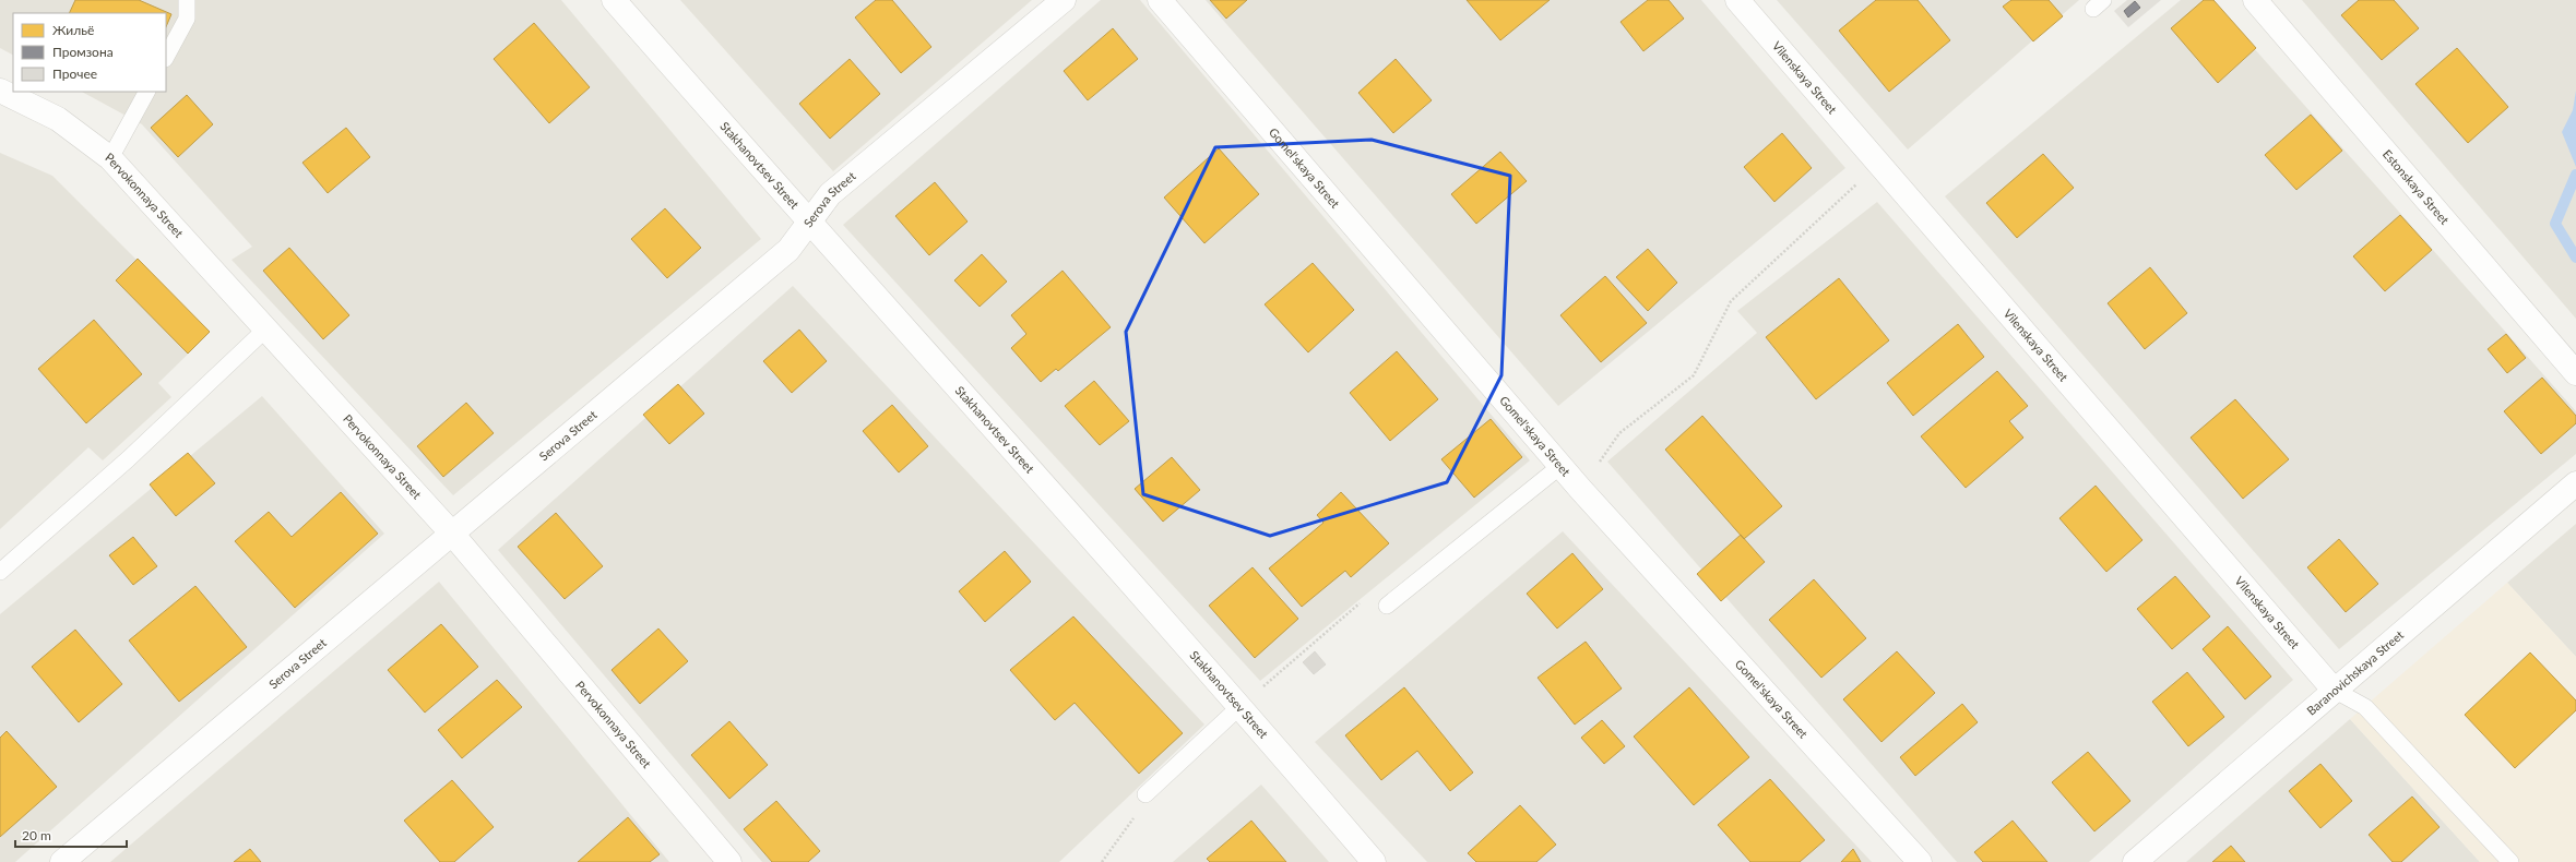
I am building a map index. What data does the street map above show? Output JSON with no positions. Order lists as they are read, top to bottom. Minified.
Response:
{"streets":{"street":["Vilenskaya Street","Stakhanovtsev Street","Gomel'skaya Street","Estonskaya Street","Pervokonnaya Street","Serova Street","Baranovichskaya Street"]},"crossings":[["Vilenskaya Street","Baranovichskaya Street"],["Stakhanovtsev Street","Serova Street"],["Pervokonnaya Street","Serova Street"]],"legend":["Жильё","Промзона","Прочее"],"scale_bar":"20 m"}
